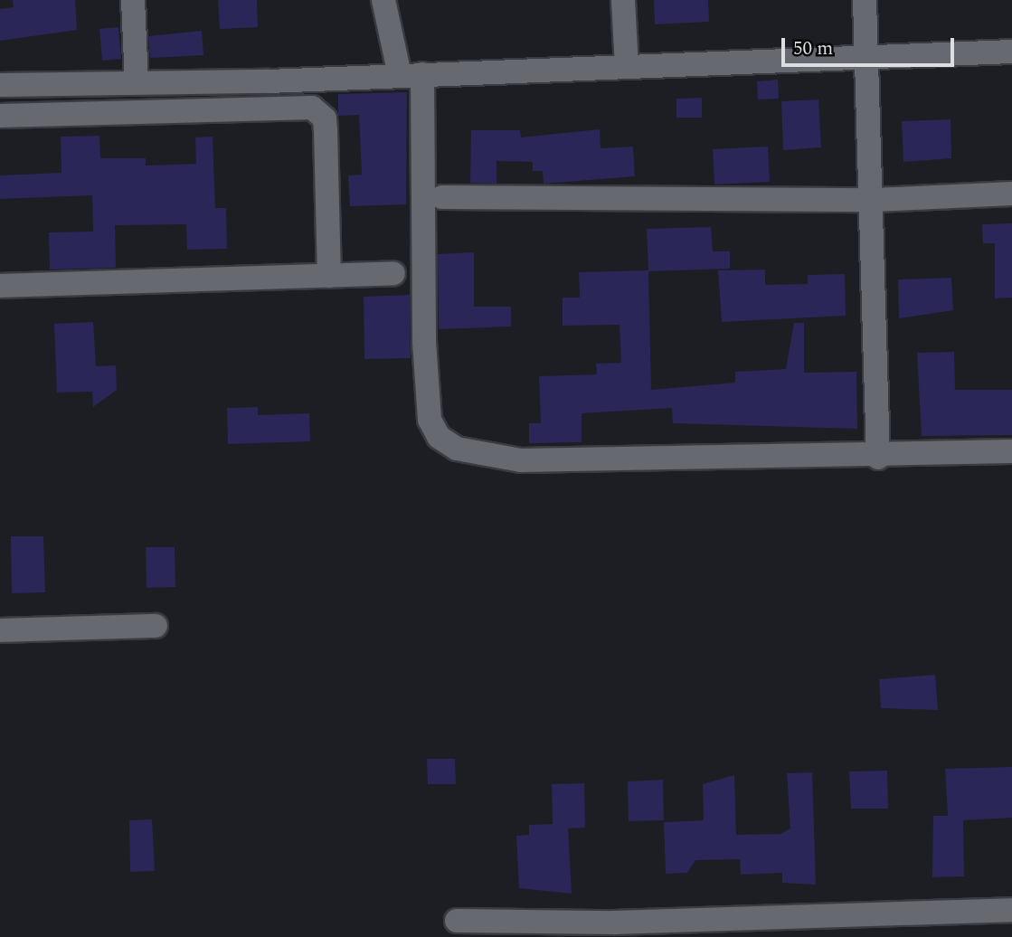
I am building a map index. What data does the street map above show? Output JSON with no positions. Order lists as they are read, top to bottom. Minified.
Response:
{"scale_bar":"50 m"}
